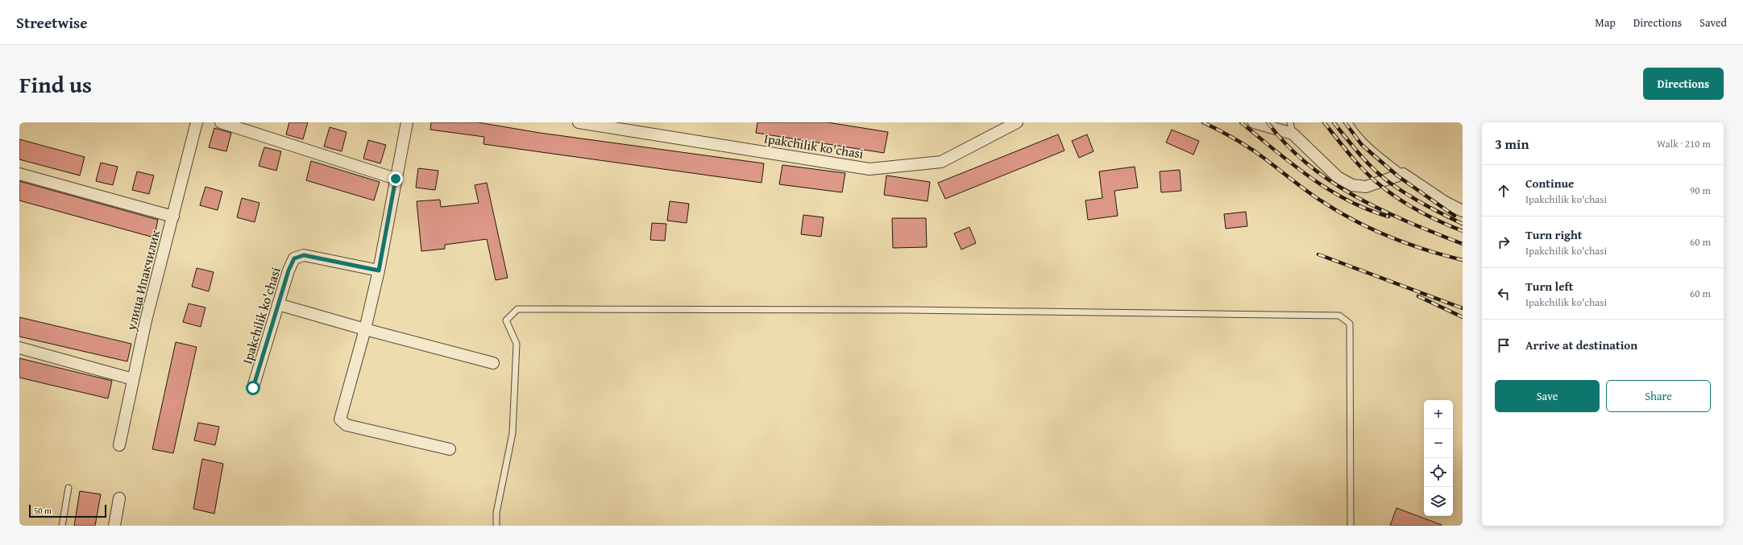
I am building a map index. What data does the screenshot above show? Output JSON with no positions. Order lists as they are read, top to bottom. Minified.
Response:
{"streets":{"street":["Ipakchilik ko'chasi","улица Ипакчилик"]},"scale_bar":"50 m","page":{"header":"Streetwise","nav":["Map","Directions","Saved"],"title":"Find us","buttons":["Directions",["Save","Share"]],"heading":["3 min","Walk · 210 m"],"list":[["Continue","Ipakchilik ko'chasi","90 m"],["Turn right","Ipakchilik ko'chasi","60 m"],["Turn left","Ipakchilik ko'chasi","60 m"],"Arrive at destination"],"map_buttons":["+","−"],"scale":"50 m"}}
